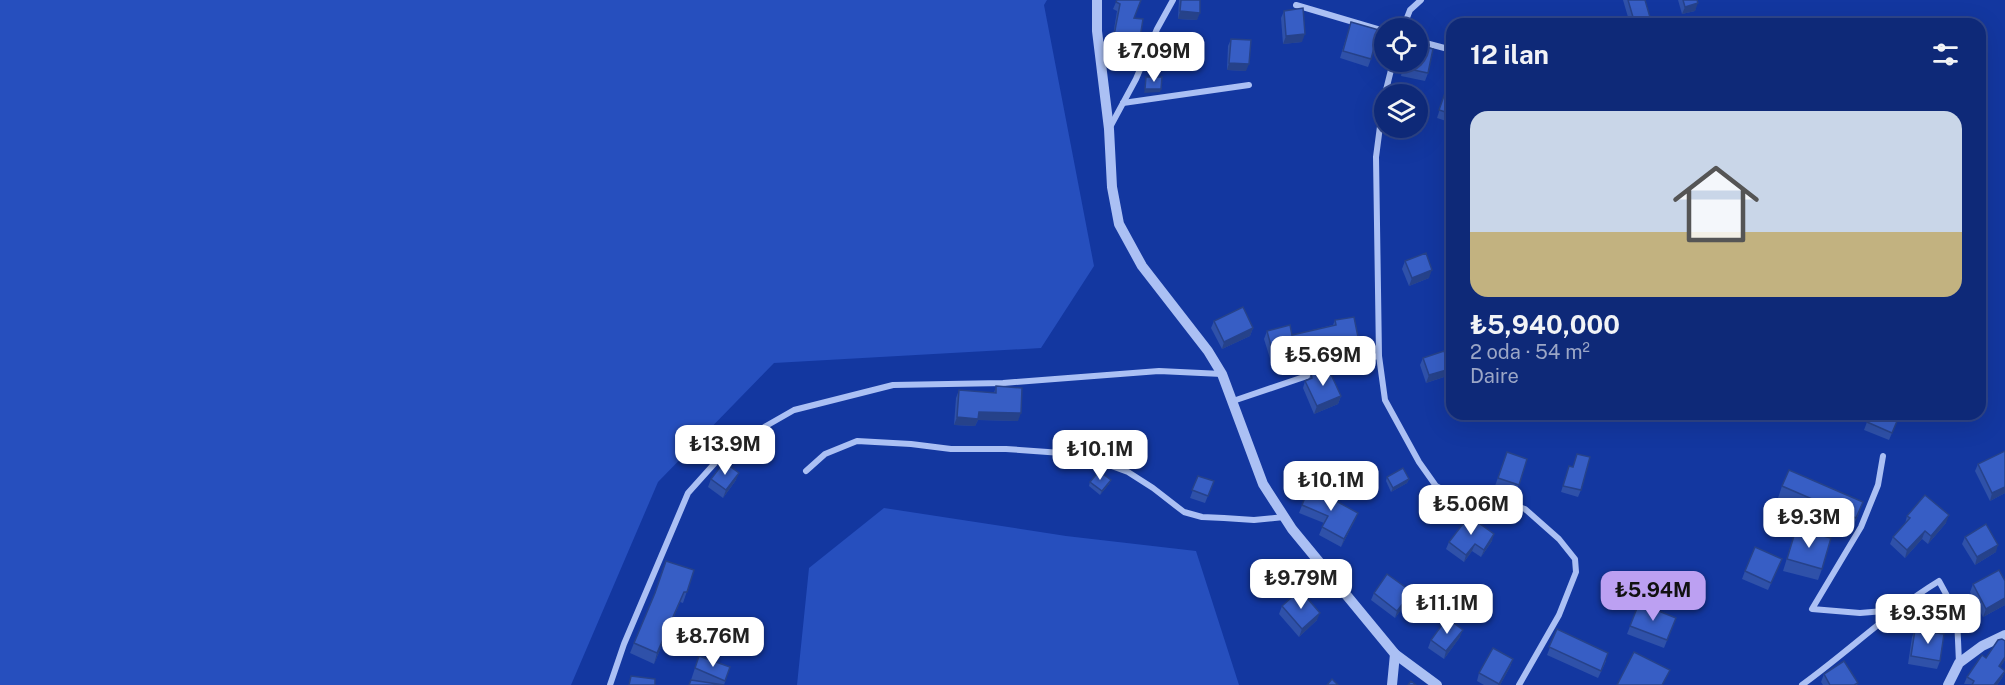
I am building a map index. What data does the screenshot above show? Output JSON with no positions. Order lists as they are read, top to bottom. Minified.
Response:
{"page":{"heading":"12 ilan","price":["₺7.09M","₺5.69M","₺13.9M","₺10.1M","₺10.1M","₺5.06M","₺9.3M","₺9.79M","₺5.94M","₺11.1M","₺9.35M","₺8.76M"],"list":[{"name":"₺5,940,000","note":"2 oda · 54 m² · Daire"}]}}
